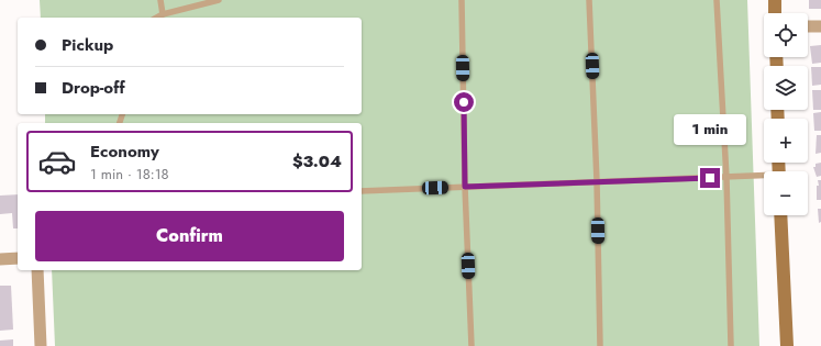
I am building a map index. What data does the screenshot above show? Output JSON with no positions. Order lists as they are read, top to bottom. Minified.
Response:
{"page":{"map_buttons":["+","−"],"banner":["Pickup","Drop-off"],"bubble":"1 min","list":[{"name":"Economy","note":"1 min · 18:18","value":"$3.04"}],"buttons":"Confirm"}}
